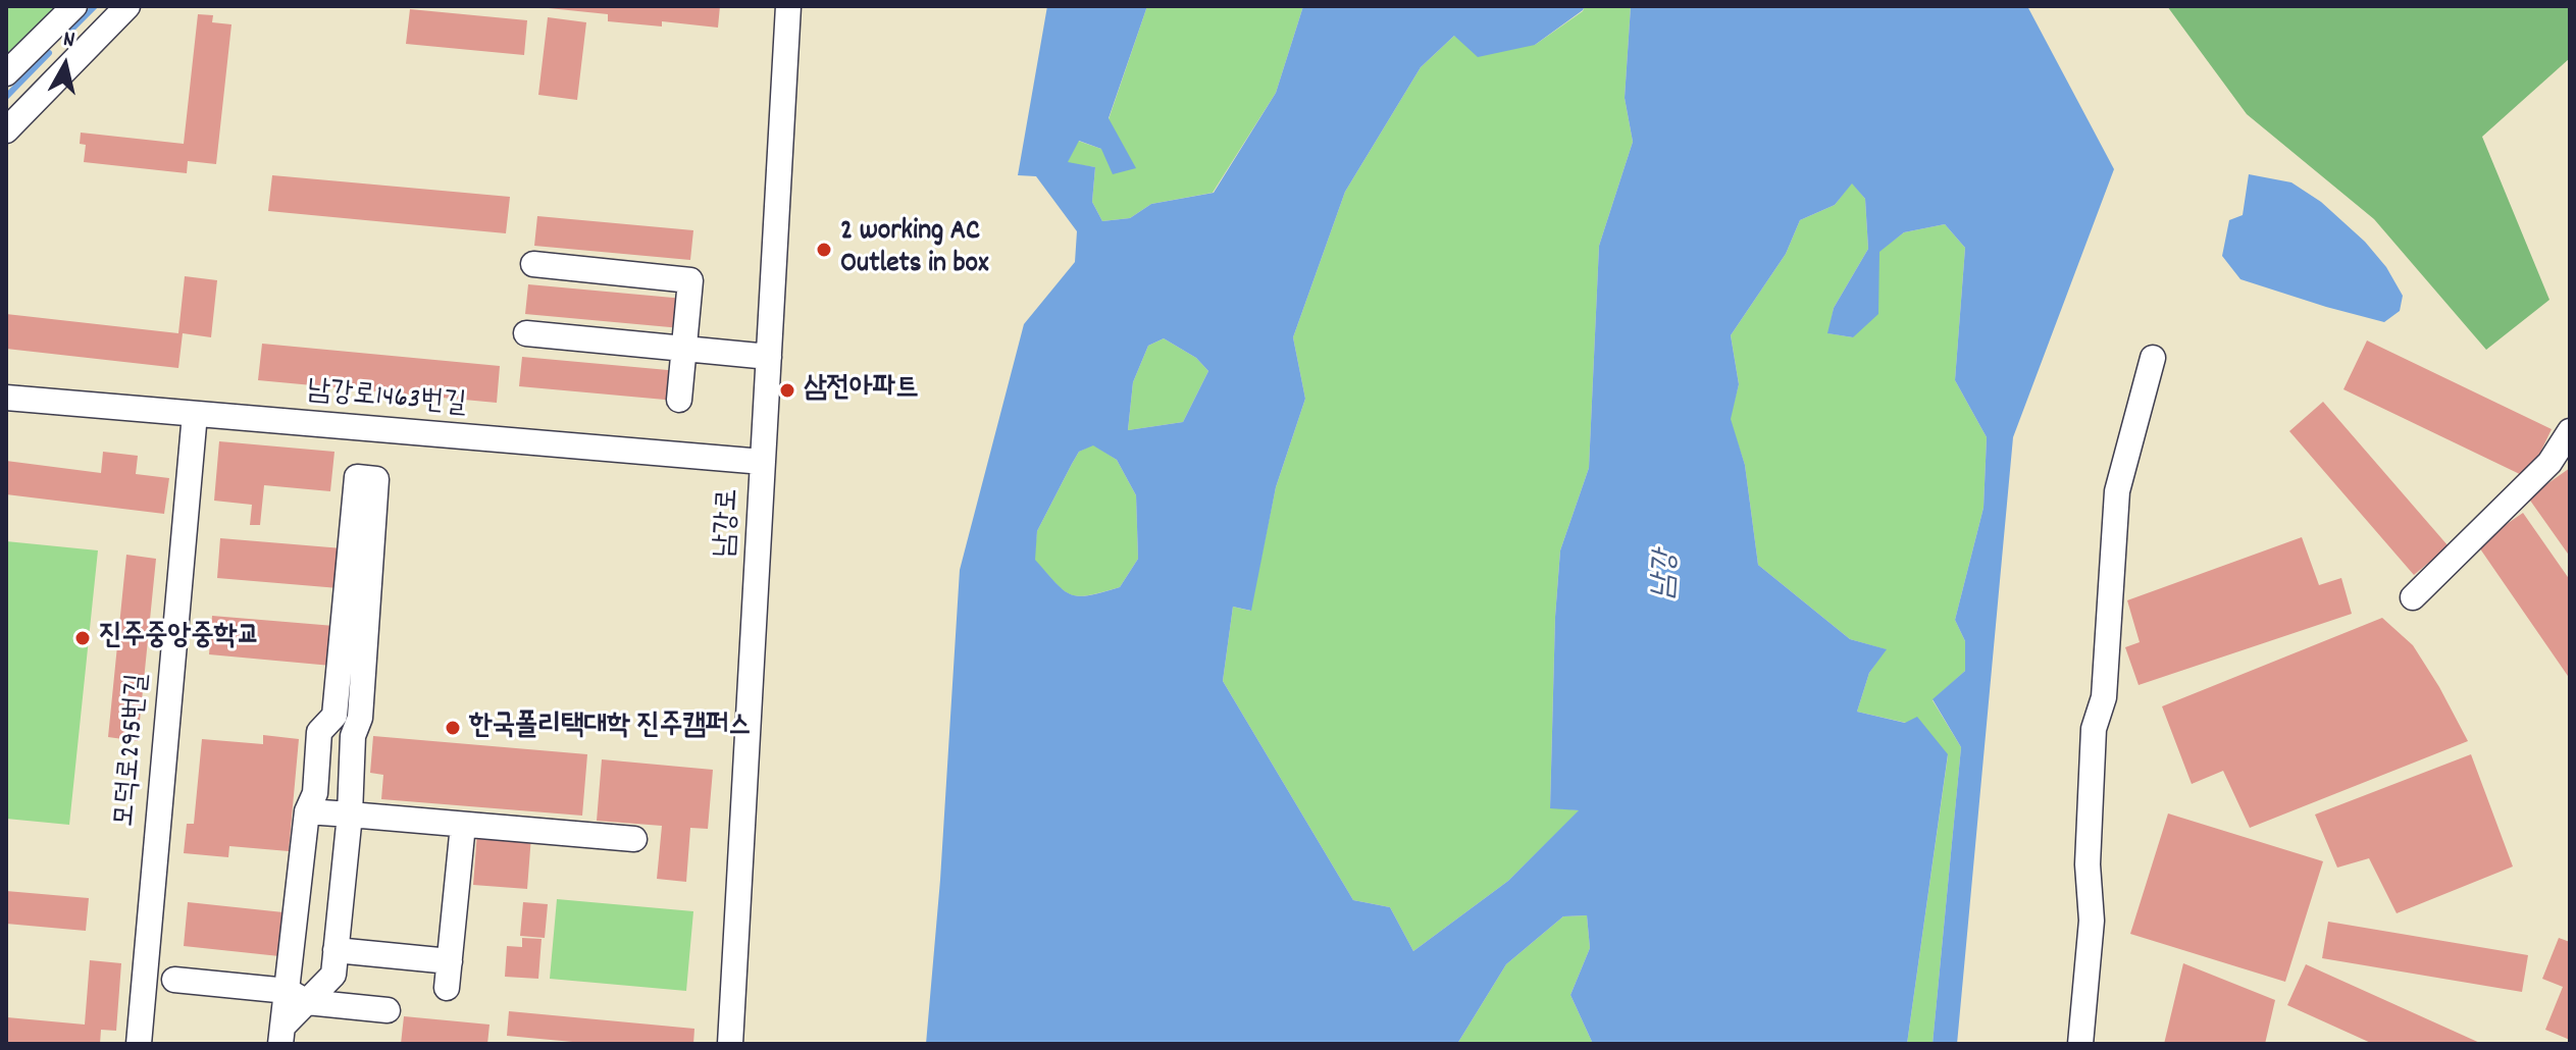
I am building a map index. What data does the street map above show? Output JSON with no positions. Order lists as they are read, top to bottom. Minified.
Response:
{"streets":{"street":["남강로1463번길","남강로","모덕로295번길"]},"crossings":[["남강로1463번길","남강로"],["남강로1463번길","모덕로295번길"]],"water":["남강"],"places":["2 working AC Outlets in box","삼전아파트","진주중앙중학교","한국폴리택대학 진주캠퍼스"],"north":"top"}
